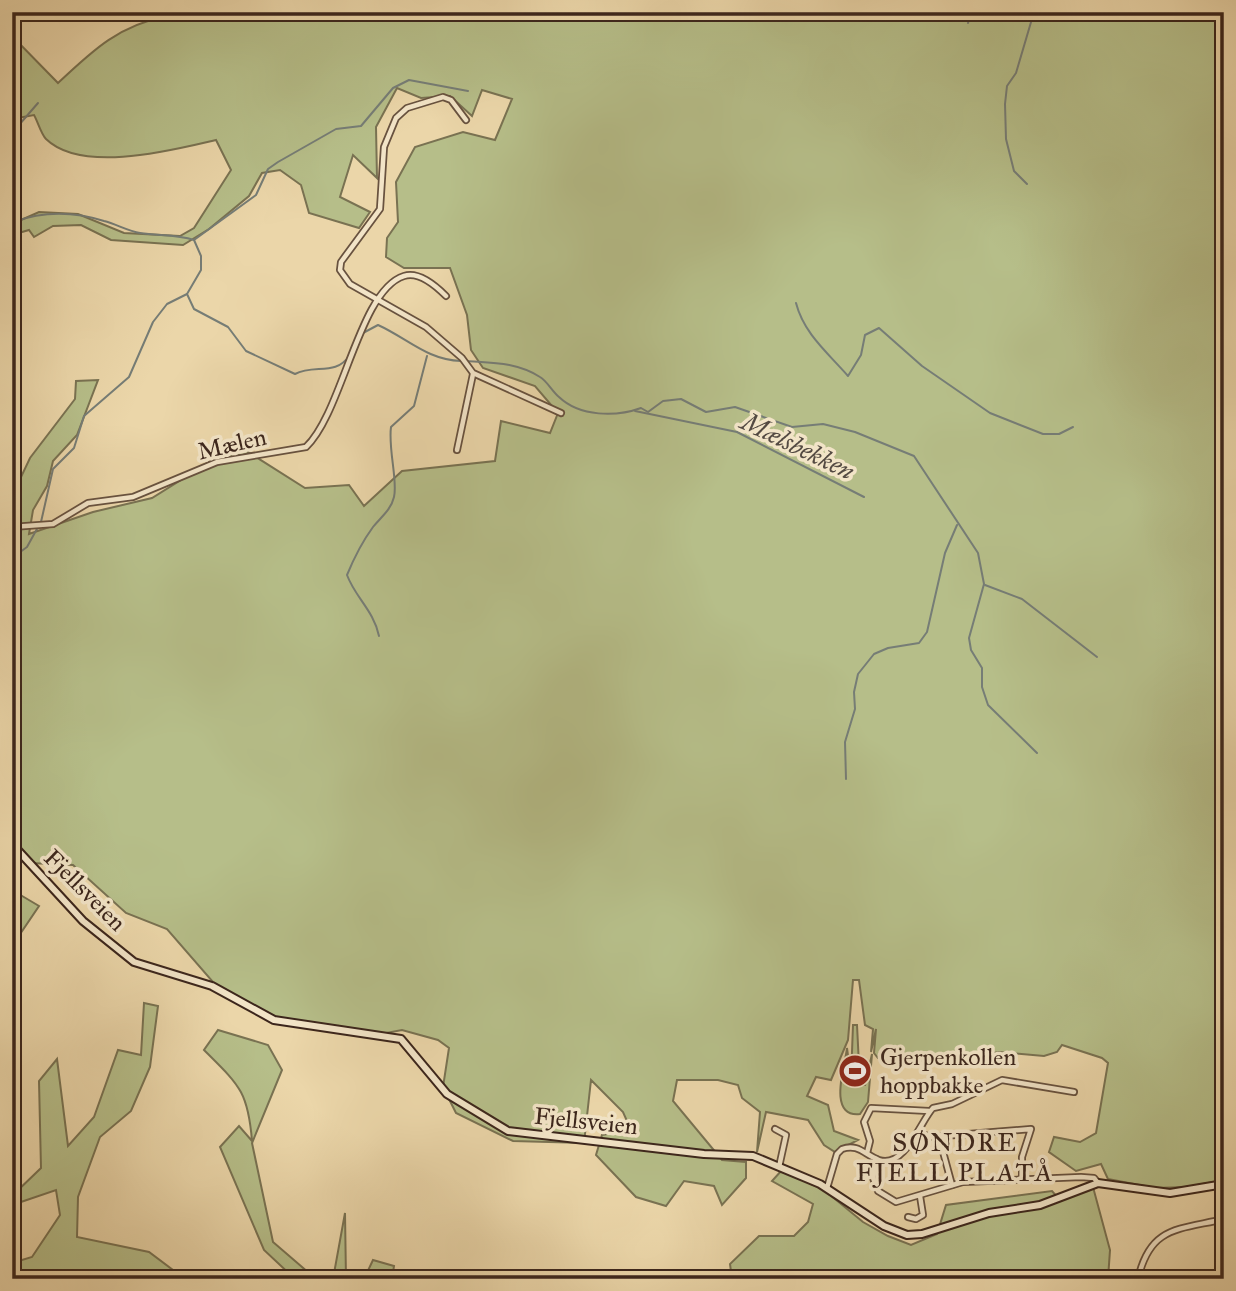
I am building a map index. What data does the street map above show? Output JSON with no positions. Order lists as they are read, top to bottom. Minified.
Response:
{"streets":{"main road":["Fjellsveien"],"street":["Mælen"]},"districts":["SØNDRE FJELL PLATÅ"],"water":["Mælsbekken"],"places":{"sports":["Gjerpenkollen hoppbakke"]}}
